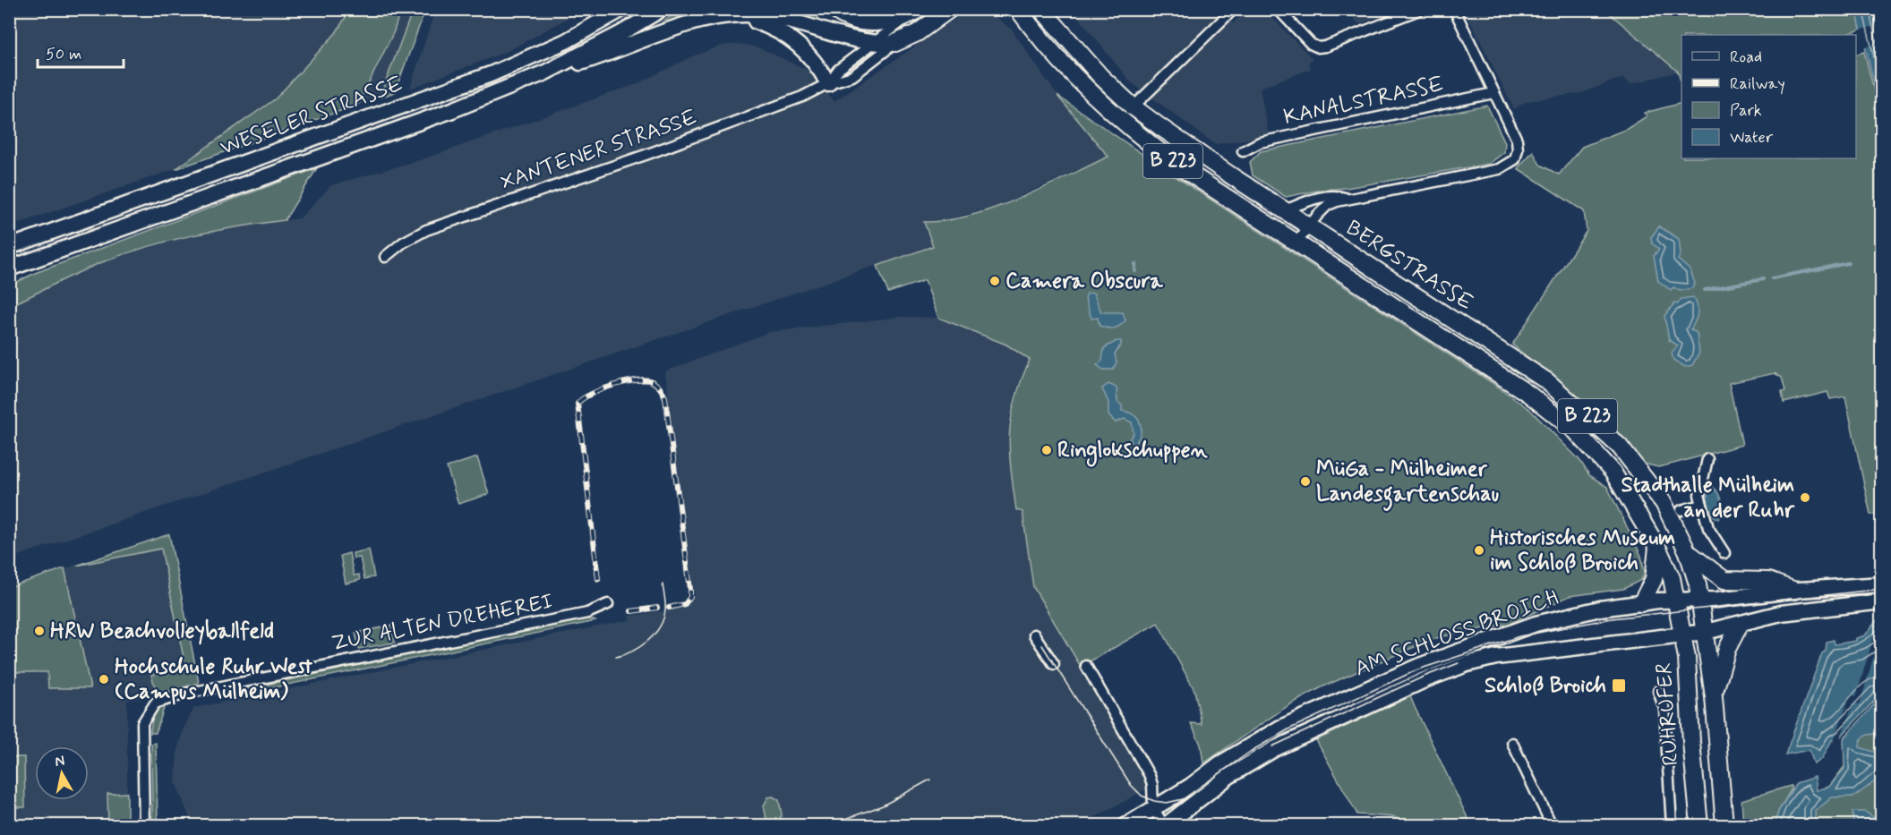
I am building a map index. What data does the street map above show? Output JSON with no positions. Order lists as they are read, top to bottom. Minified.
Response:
{"streets":{"main road":["WESELER STRASSE","B 223","BERGSTRASSE","AM SCHLOSS BROICH","RUHRUFER"],"street":["KANALSTRASSE","XANTENER STRASSE","ZUR ALTEN DREHEREI"]},"crossings":[["BERGSTRASSE","AM SCHLOSS BROICH"],["BERGSTRASSE","RUHRUFER"],["AM SCHLOSS BROICH","RUHRUFER"]],"places":{"other":["Camera Obscura","Ringlokschuppen","MüGa - Mülheimer Landesgartenschau","Stadthalle Mülheim an der Ruhr","Historisches Museum im Schloß Broich","HRW Beachvolleyballfeld","Hochschule Ruhr West (Campus Mülheim)"],"transit":["Schloß Broich"]},"legend":["Road","Railway","Park","Water"],"scale_bar":"50 m","north":"top"}
